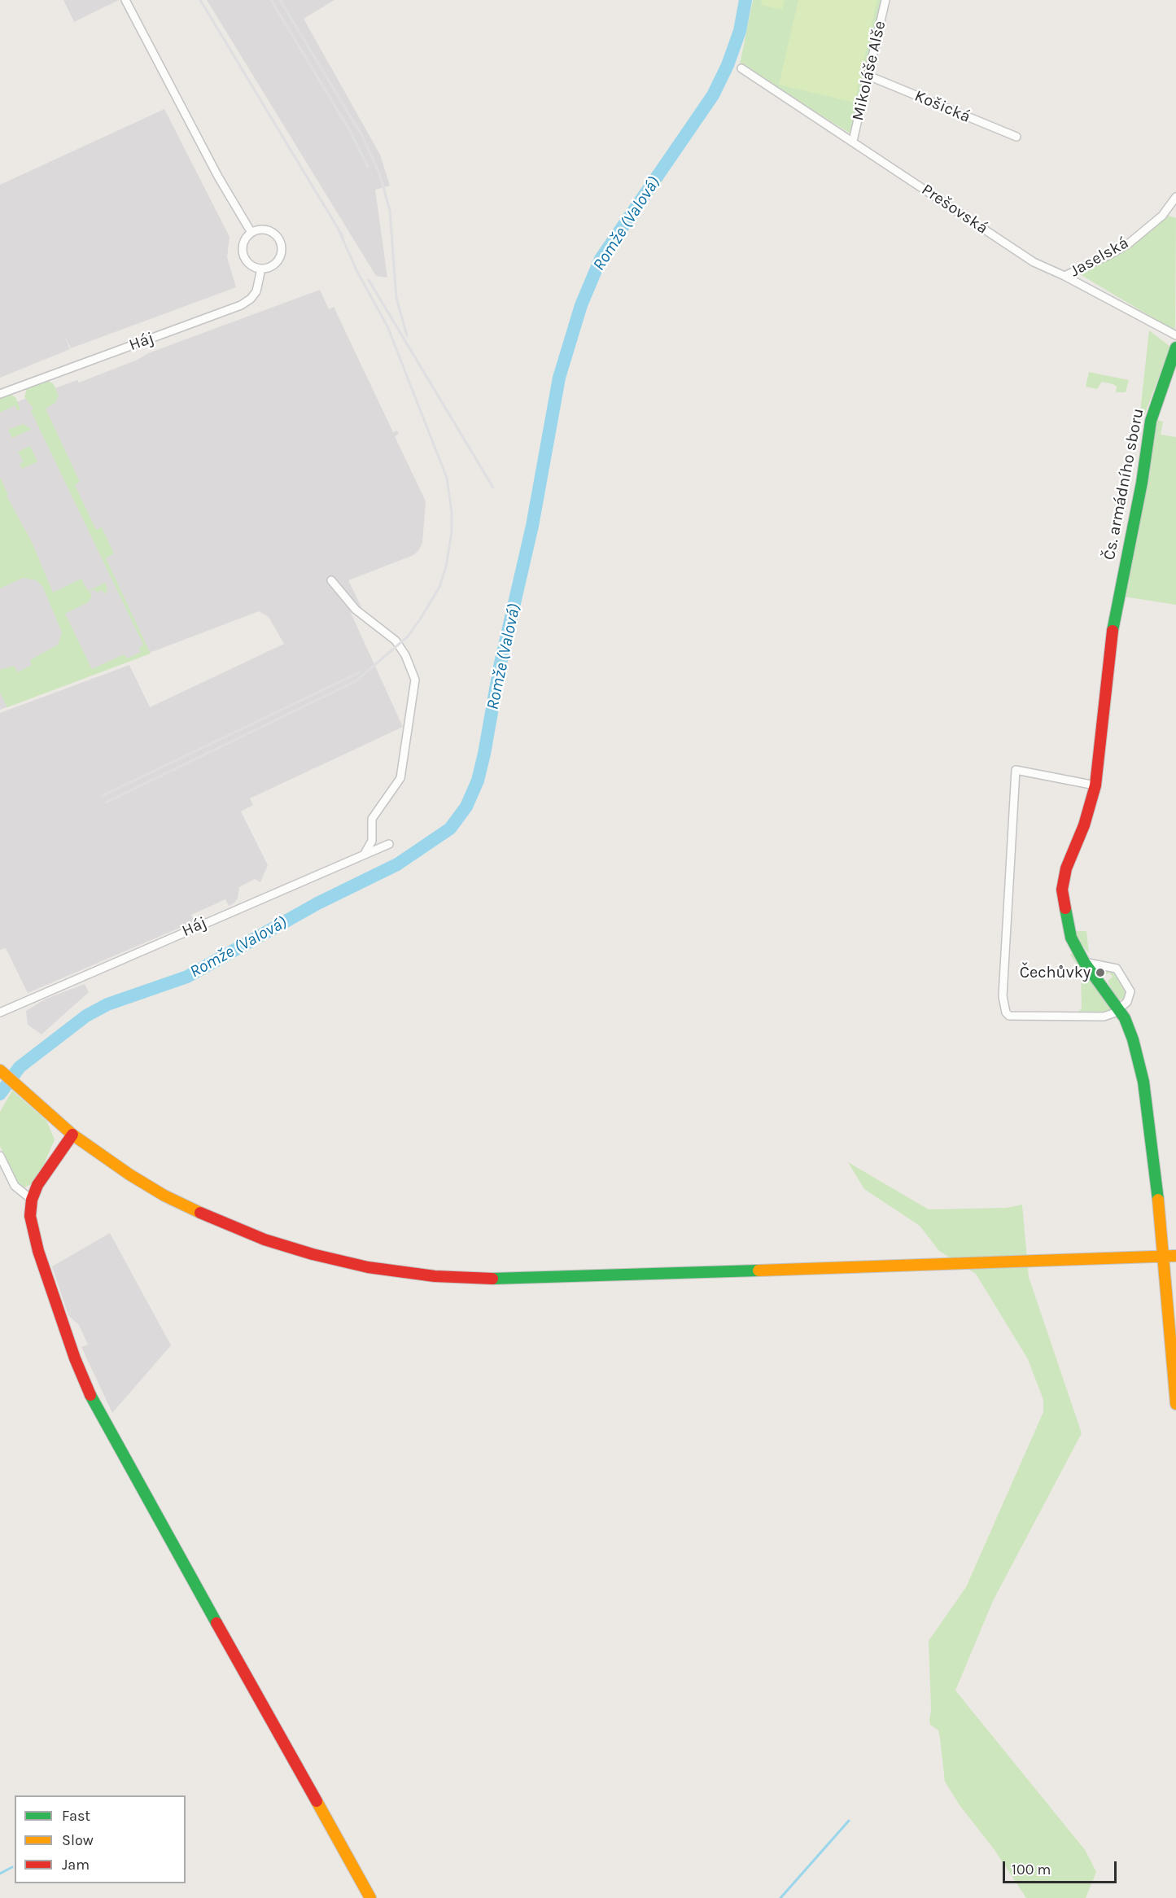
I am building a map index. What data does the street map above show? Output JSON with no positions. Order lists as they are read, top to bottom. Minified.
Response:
{"streets":{"street":["Mikoláše Alše","Košická","Prešovská","Jaselská","Háj","Čs. armádního sboru"]},"crossings":[["Mikoláše Alše","Košická"],["Mikoláše Alše","Prešovská"],["Prešovská","Jaselská"]],"water":["Romže (Valová)"],"places":["Čechůvky"],"legend":["Fast","Slow","Jam"],"scale_bar":"100 m"}
